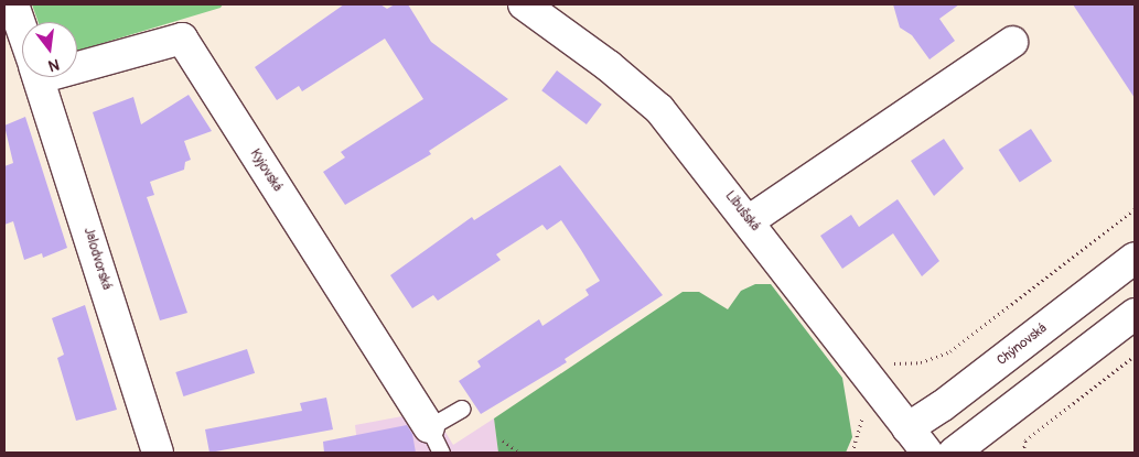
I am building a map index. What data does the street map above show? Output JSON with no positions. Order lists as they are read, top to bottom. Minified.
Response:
{"streets":{"street":["Kyjovská","Libušská","Jalodvorská","Chýnovská"]},"crossings":[["Libušská","Chýnovská"]],"north":"bottom"}
